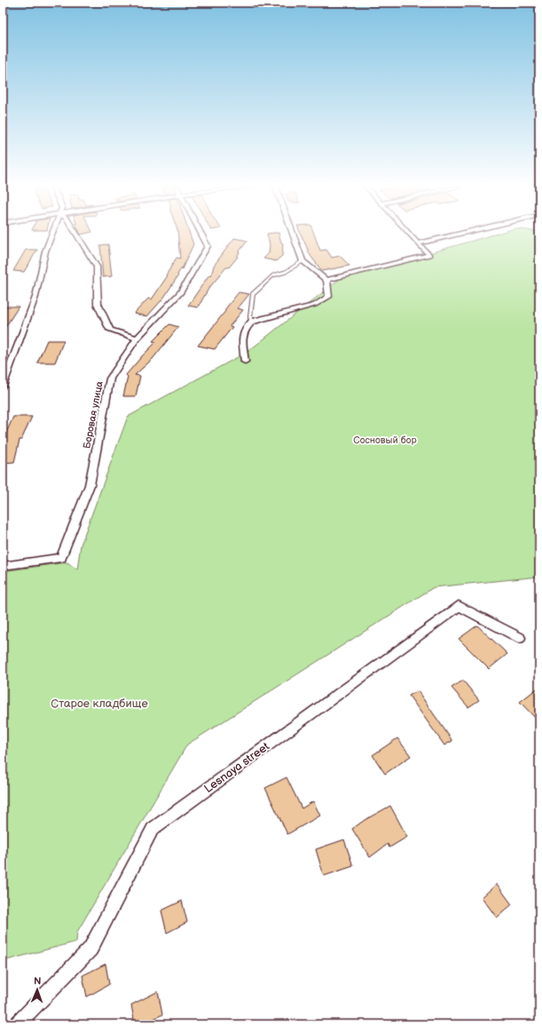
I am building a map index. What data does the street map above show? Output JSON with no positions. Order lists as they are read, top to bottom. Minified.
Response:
{"streets":{"street":["Боровая улица","Lesnaya street"]},"parks":["Сосновый бор","Старое кладбище"],"north":"top"}
